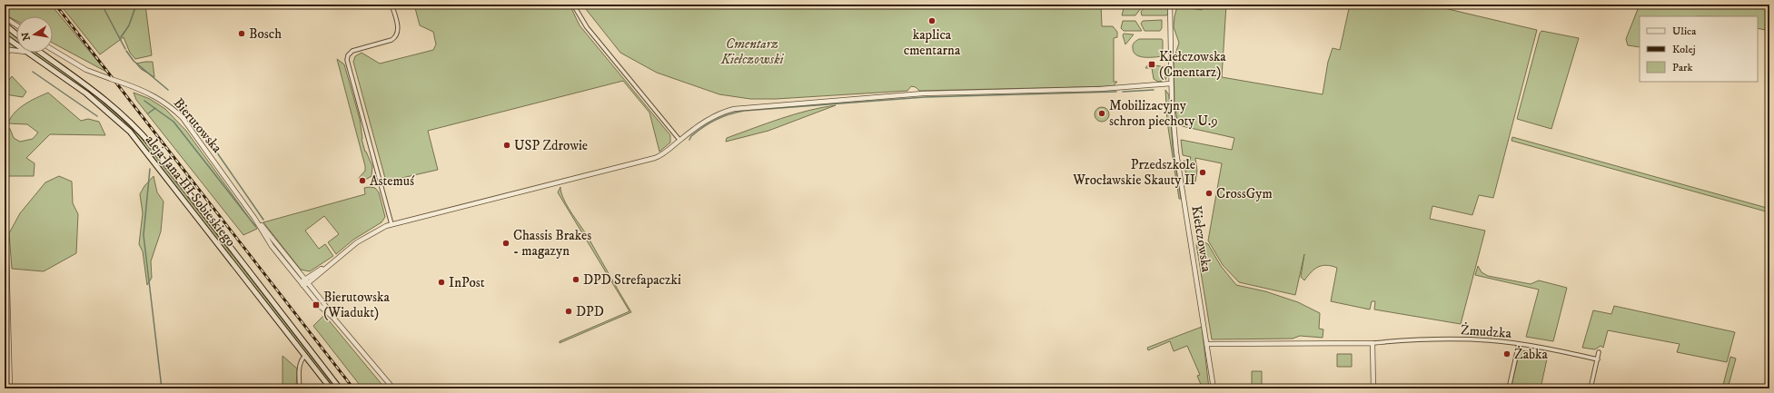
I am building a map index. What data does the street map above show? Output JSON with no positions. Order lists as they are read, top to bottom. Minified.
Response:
{"streets":{"main road":["aleja Jana III Sobieskiego"],"street":["Bierutowska","Kiełczowska","Żmudzka"]},"crossings":[["Kiełczowska","Żmudzka"]],"parks":["Cmentarz Kiełczowski"],"places":{"other":["kaplica cmentarna","Bosch","Mobilizacyjny schron piechoty U.9","USP Zdrowie","Przedszkole Wrocławskie Skauty II","Astemuś","CrossGym","Chassis Brakes - magazyn","DPD Strefapaczki","InPost","DPD","Żabka"],"transit":["Kiełczowska (Cmentarz)","Bierutowska (Wiadukt)"]},"legend":["Ulica","Kolej","Park"],"north":"left"}
